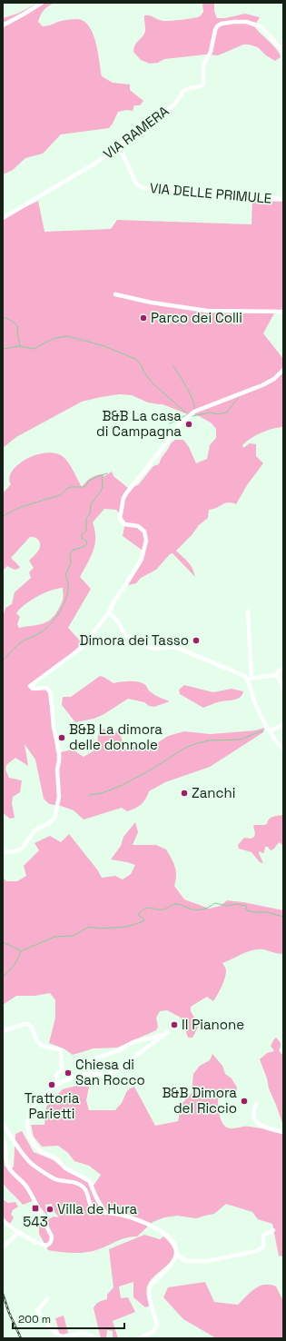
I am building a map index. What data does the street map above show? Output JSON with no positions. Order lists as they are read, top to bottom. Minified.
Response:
{"streets":{"street":["VIA RAMERA","VIA DELLE PRIMULE"]},"crossings":[["VIA RAMERA","VIA DELLE PRIMULE"]],"places":{"other":["Parco dei Colli","B&B La casa di Campagna","Dimora dei Tasso","B&B La dimora delle donnole","Zanchi","Il Pianone","Chiesa di San Rocco","Trattoria Parietti","B&B Dimora del Riccio","Villa de Hura"],"transit":["543"]},"scale_bar":"200 m"}
